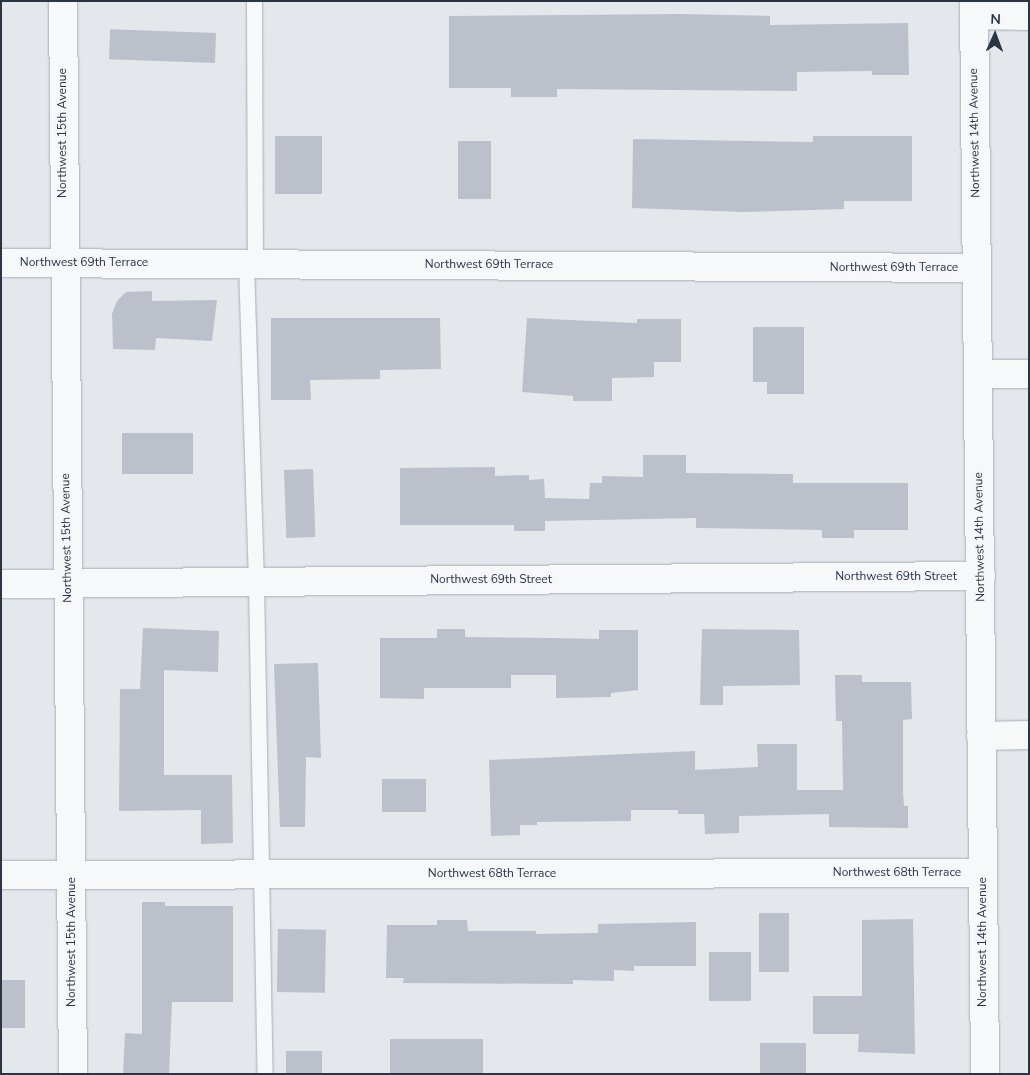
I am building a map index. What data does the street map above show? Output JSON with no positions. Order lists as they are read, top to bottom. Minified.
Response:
{"streets":{"street":["Northwest 15th Avenue","Northwest 14th Avenue","Northwest 69th Terrace","Northwest 69th Street","Northwest 68th Terrace"]},"crossings":[["Northwest 15th Avenue","Northwest 69th Terrace"],["Northwest 15th Avenue","Northwest 69th Street"],["Northwest 15th Avenue","Northwest 68th Terrace"],["Northwest 14th Avenue","Northwest 69th Terrace"],["Northwest 14th Avenue","Northwest 69th Street"],["Northwest 14th Avenue","Northwest 68th Terrace"]],"north":"top"}
